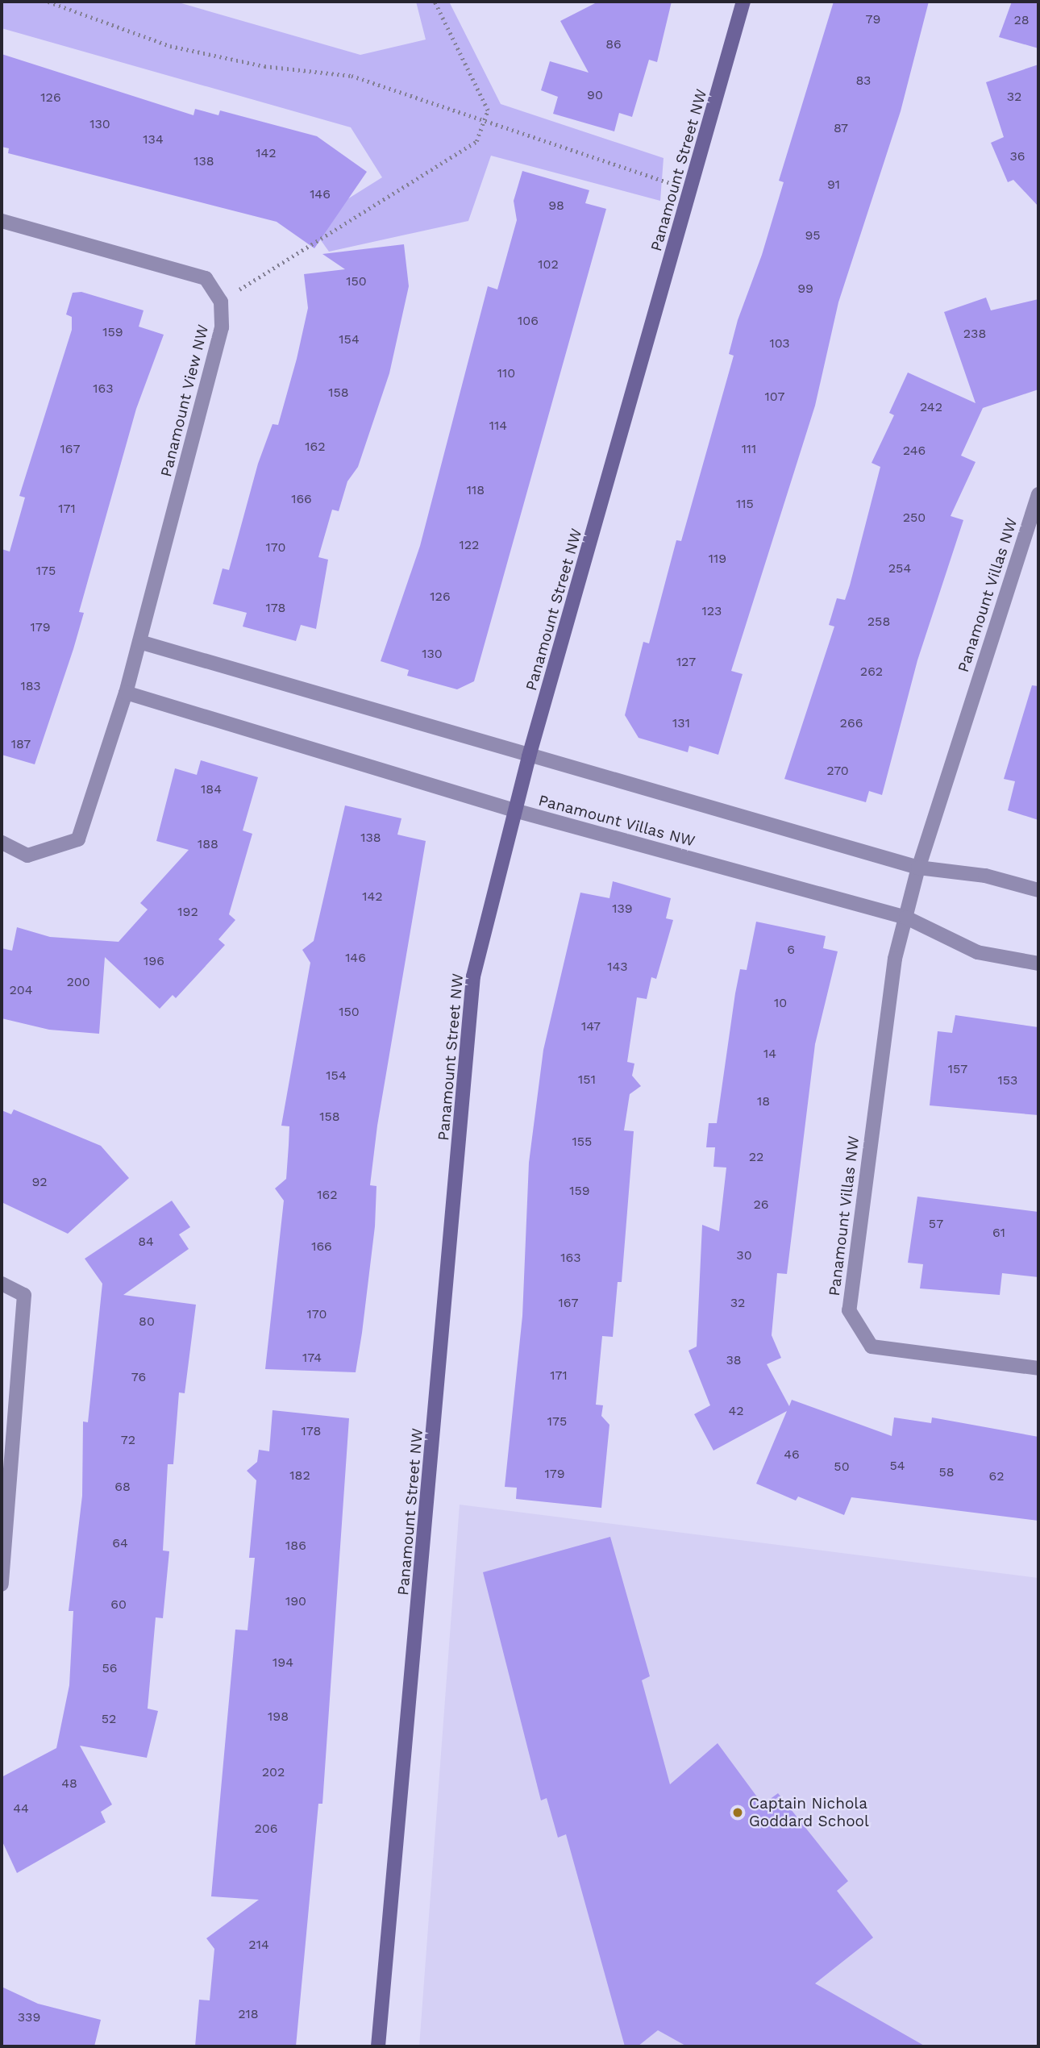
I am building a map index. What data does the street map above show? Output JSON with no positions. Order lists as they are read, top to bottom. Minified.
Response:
{"streets":{"street":["Panamount Street NW","Panamount View NW","Panamount Villas NW"]},"crossings":[["Panamount Street NW","Panamount Villas NW"]],"places":["Captain Nichola Goddard School"],"house_numbers":["79","28","86","83","90","32","126","130","87","134","142","36","138","91","146","98","95","102","150","99","106","159","238","154","103","110","163","158","107","242","114","162","167","111","246","118","166","115","171","250","122","170","119","254","175","126","178","123","258","179","130","127","262","183","131","266","187","270","184","138","188","142","139","192","6","146","196","143","200","204","10","150","147","14","157","154","151","153","18","158","155","22","92","159","162","26","57","61","84","166","30","163","167","32","170","80","174","38","171","76","42","175","178","72","46","54","50","58","179","182","62","68","64","186","190","60","194","56","198","52","202","48","44","206","214","218","339"]}
